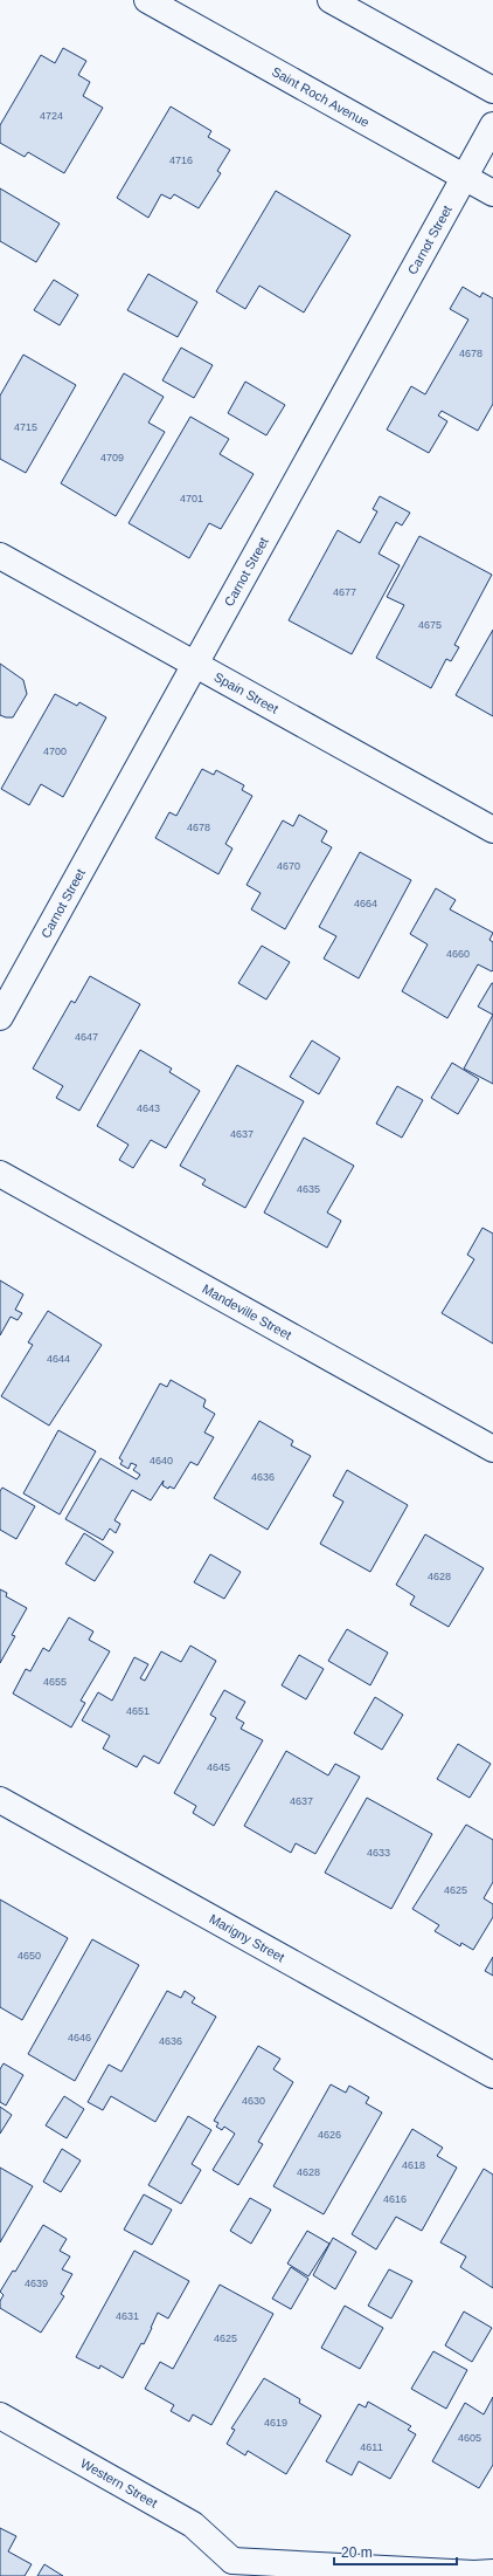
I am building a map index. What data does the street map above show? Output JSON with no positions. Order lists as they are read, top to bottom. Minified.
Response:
{"streets":{"street":["Saint Roch Avenue","Carnot Street","Spain Street","Mandeville Street","Marigny Street","Western Street"]},"crossings":[["Saint Roch Avenue","Carnot Street"],["Carnot Street","Spain Street"]],"house_numbers":["4724","4716","4678","4715","4709","4701","4677","4675","4700","4678","4670","4664","4660","4647","4643","4637","4635","4644","4640","4636","4628","4655","4651","4645","4637","4633","4625","4650","4646","4636","4630","4626","4618","4628","4616","4639","4631","4625","4619","4605","4611"],"scale_bar":"20 m"}
